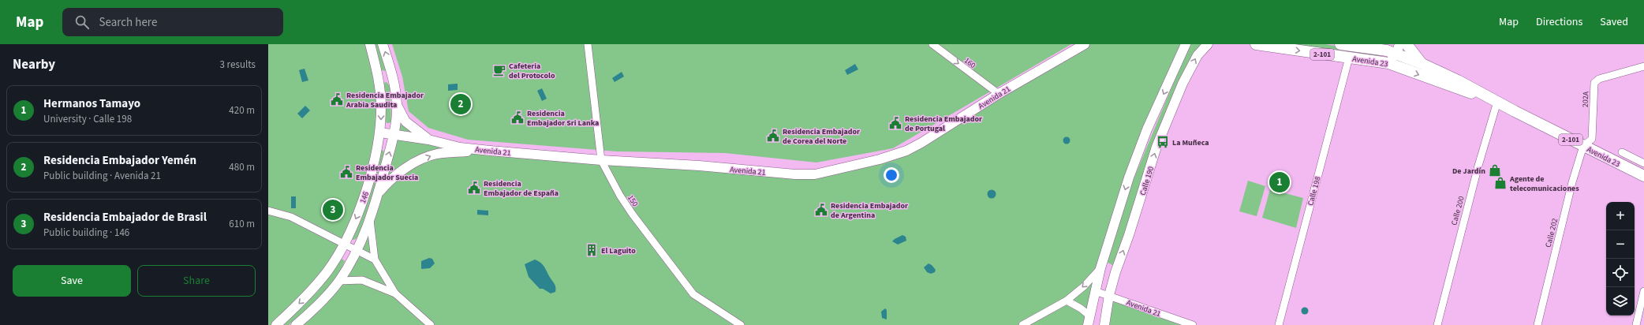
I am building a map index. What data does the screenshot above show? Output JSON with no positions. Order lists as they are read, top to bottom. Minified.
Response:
{"streets":{"main road":["2-101","Avenida 23","Avenida 21","Calle 190","146"],"street":["160","202A","Calle 198","150","Calle 200","Calle 202"]},"crossings":[["Avenida 23","202A"],["Avenida 23","Calle 198"],["Avenida 23","Calle 200"],["Avenida 23","Calle 202"],["160","Avenida 21"],["Avenida 21","Calle 190"],["Avenida 21","146"],["Avenida 21","150"],["202A","Calle 202"]],"one_way":["160"],"places":{"cafe":["Cafeteria del Protocolo"],"public building":["Residencia Embajador Arabia Saudita","Residencia Embajador Sri Lanka","Residencia Embajador de Portugal","Residencia Embajador de Corea del Norte","Residencia Embajador Suecia","Residencia Embajador de España","Residencia Embajador de Argentina"],"bus stop":["La Muñeca"],"shop":["De Jardín","Agente de telecomunicaciones"],"building":["El Laguito"]},"page":{"header":"Map","search":"Search here","nav":["Map","Directions","Saved"],"heading":["Nearby","3 results"],"list":[{"mark":"1","name":"Hermanos Tamayo","note":"University · Calle 198","value":"420 m"},{"mark":"2","name":"Residencia Embajador Yemén","note":"Public building · Avenida 21","value":"480 m"},{"mark":"3","name":"Residencia Embajador de Brasil","note":"Public building · 146","value":"610 m"}],"pins":["2","1","3"],"map_buttons":["+","−"],"buttons":["Save","Share"]}}
